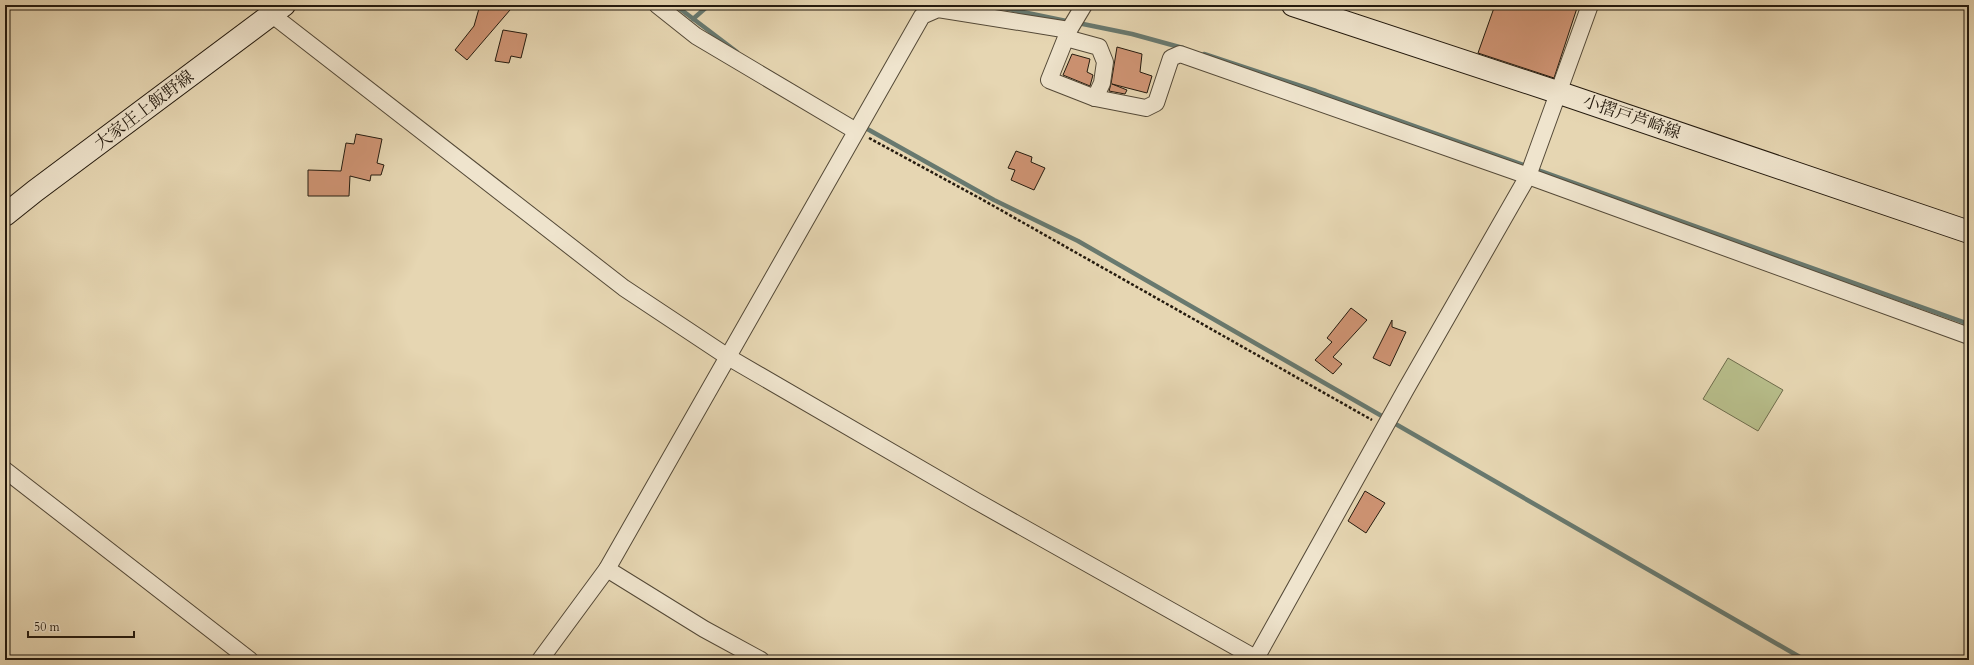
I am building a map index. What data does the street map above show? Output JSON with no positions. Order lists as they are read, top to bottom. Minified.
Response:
{"streets":{"main road":["大家庄上飯野線","小摺戸芦崎線"]},"scale_bar":"50 m"}
